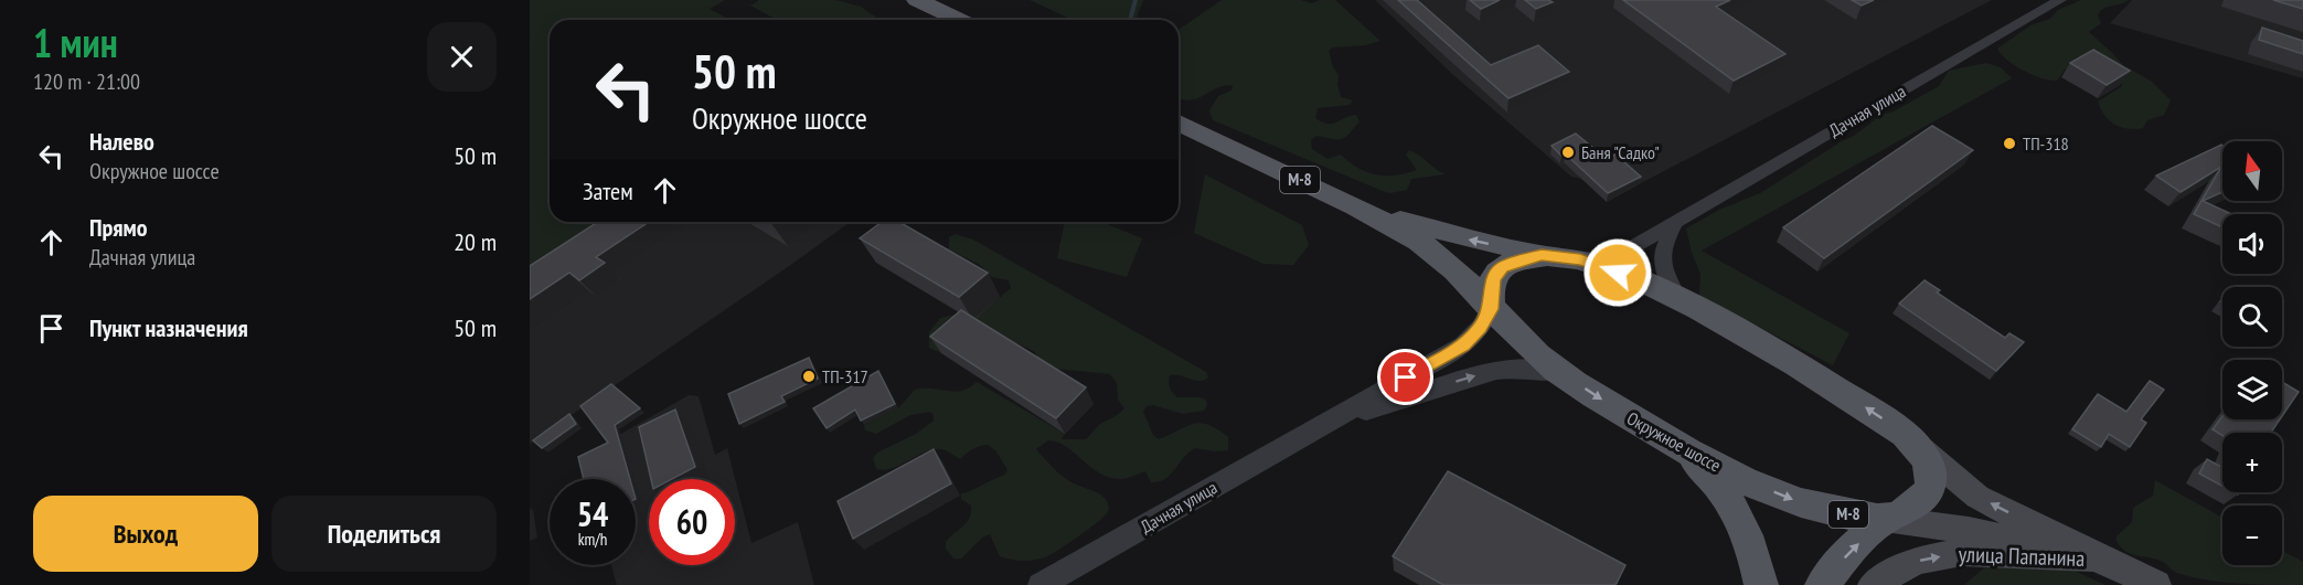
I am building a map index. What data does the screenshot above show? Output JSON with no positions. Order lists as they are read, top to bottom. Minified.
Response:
{"streets":{"main road":["М-8","Окружное шоссе","улица Папанина"],"street":["Дачная улица"]},"crossings":[["Дачная улица","Окружное шоссе"],["М-8","Окружное шоссе"],["Окружное шоссе","улица Папанина"]],"one_way":["улица Папанина"],"places":["ТП-318","Баня \"Садко\"","ТП-317"],"north":"top","page":{"heading":["1 мин","120 m · 21:00"],"turn":["50 m","Окружное шоссе"],"list":[{"name":"Налево","note":"Окружное шоссе","value":"50 m"},{"name":"Прямо","note":"Дачная улица","value":"20 m"},{"name":"Пункт назначения","value":"50 m"}],"map_buttons":["+","−"],"then":"Затем","speed":"54 km/h","limit":"60","buttons":["Выход","Поделиться"]}}
